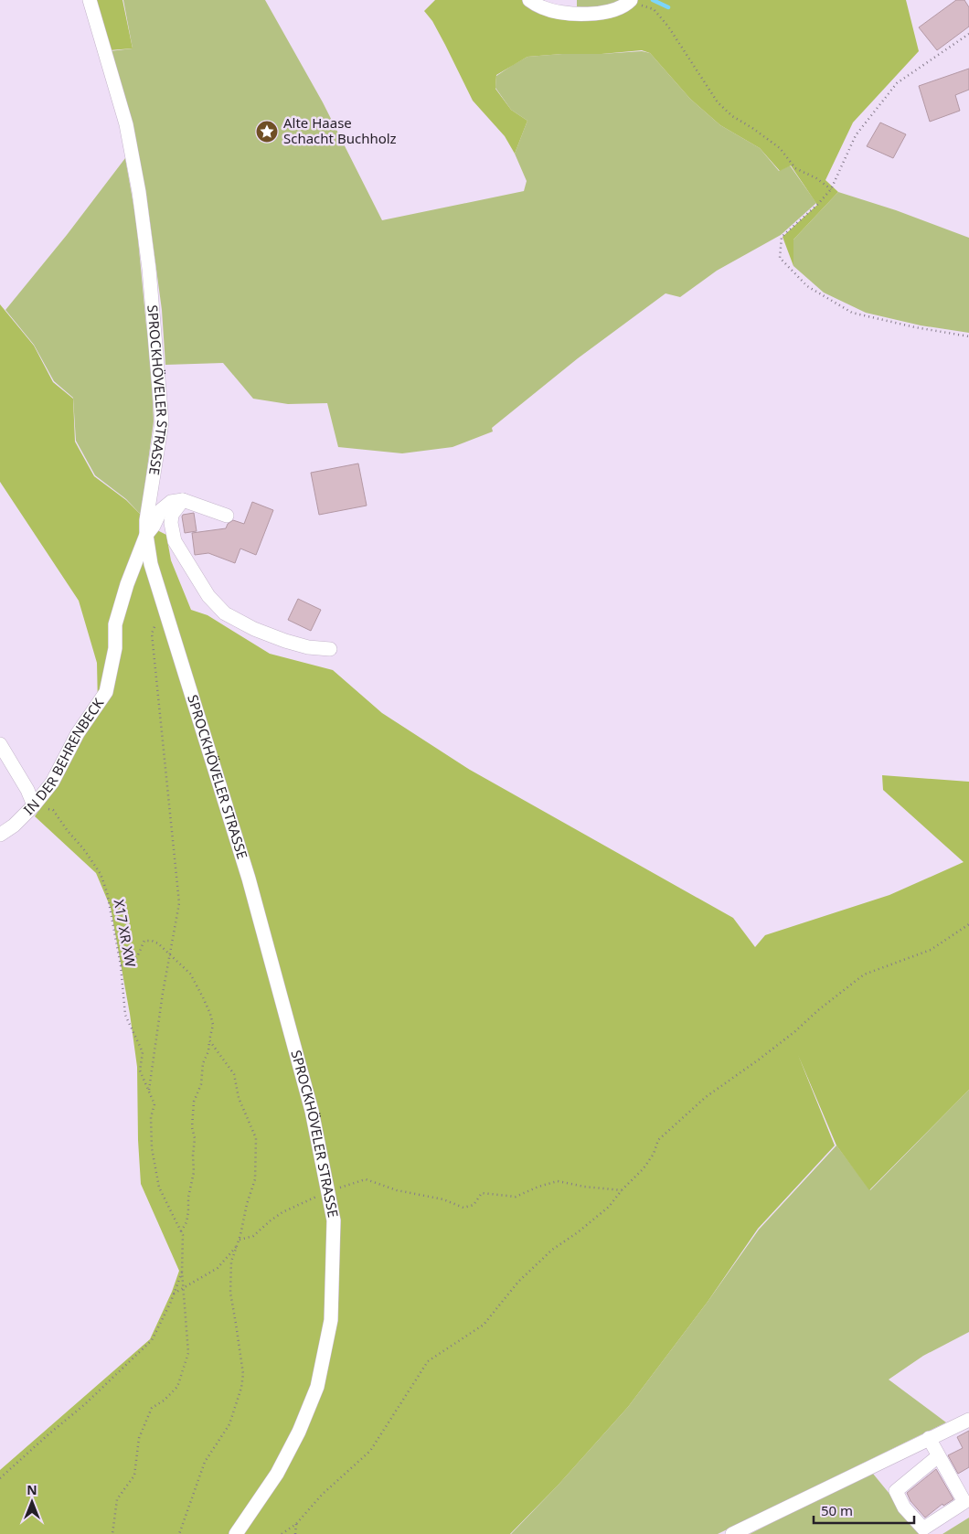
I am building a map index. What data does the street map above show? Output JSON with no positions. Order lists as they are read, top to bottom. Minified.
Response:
{"streets":{"street":["SPROCKHÖVELER STRASSE","IN DER BEHRENBECK"],"path":["X17 XR XW"]},"crossings":[["SPROCKHÖVELER STRASSE","IN DER BEHRENBECK"],["IN DER BEHRENBECK","X17 XR XW"]],"places":{"place":["Alte Haase Schacht Buchholz"]},"scale_bar":"50 m","north":"top"}
